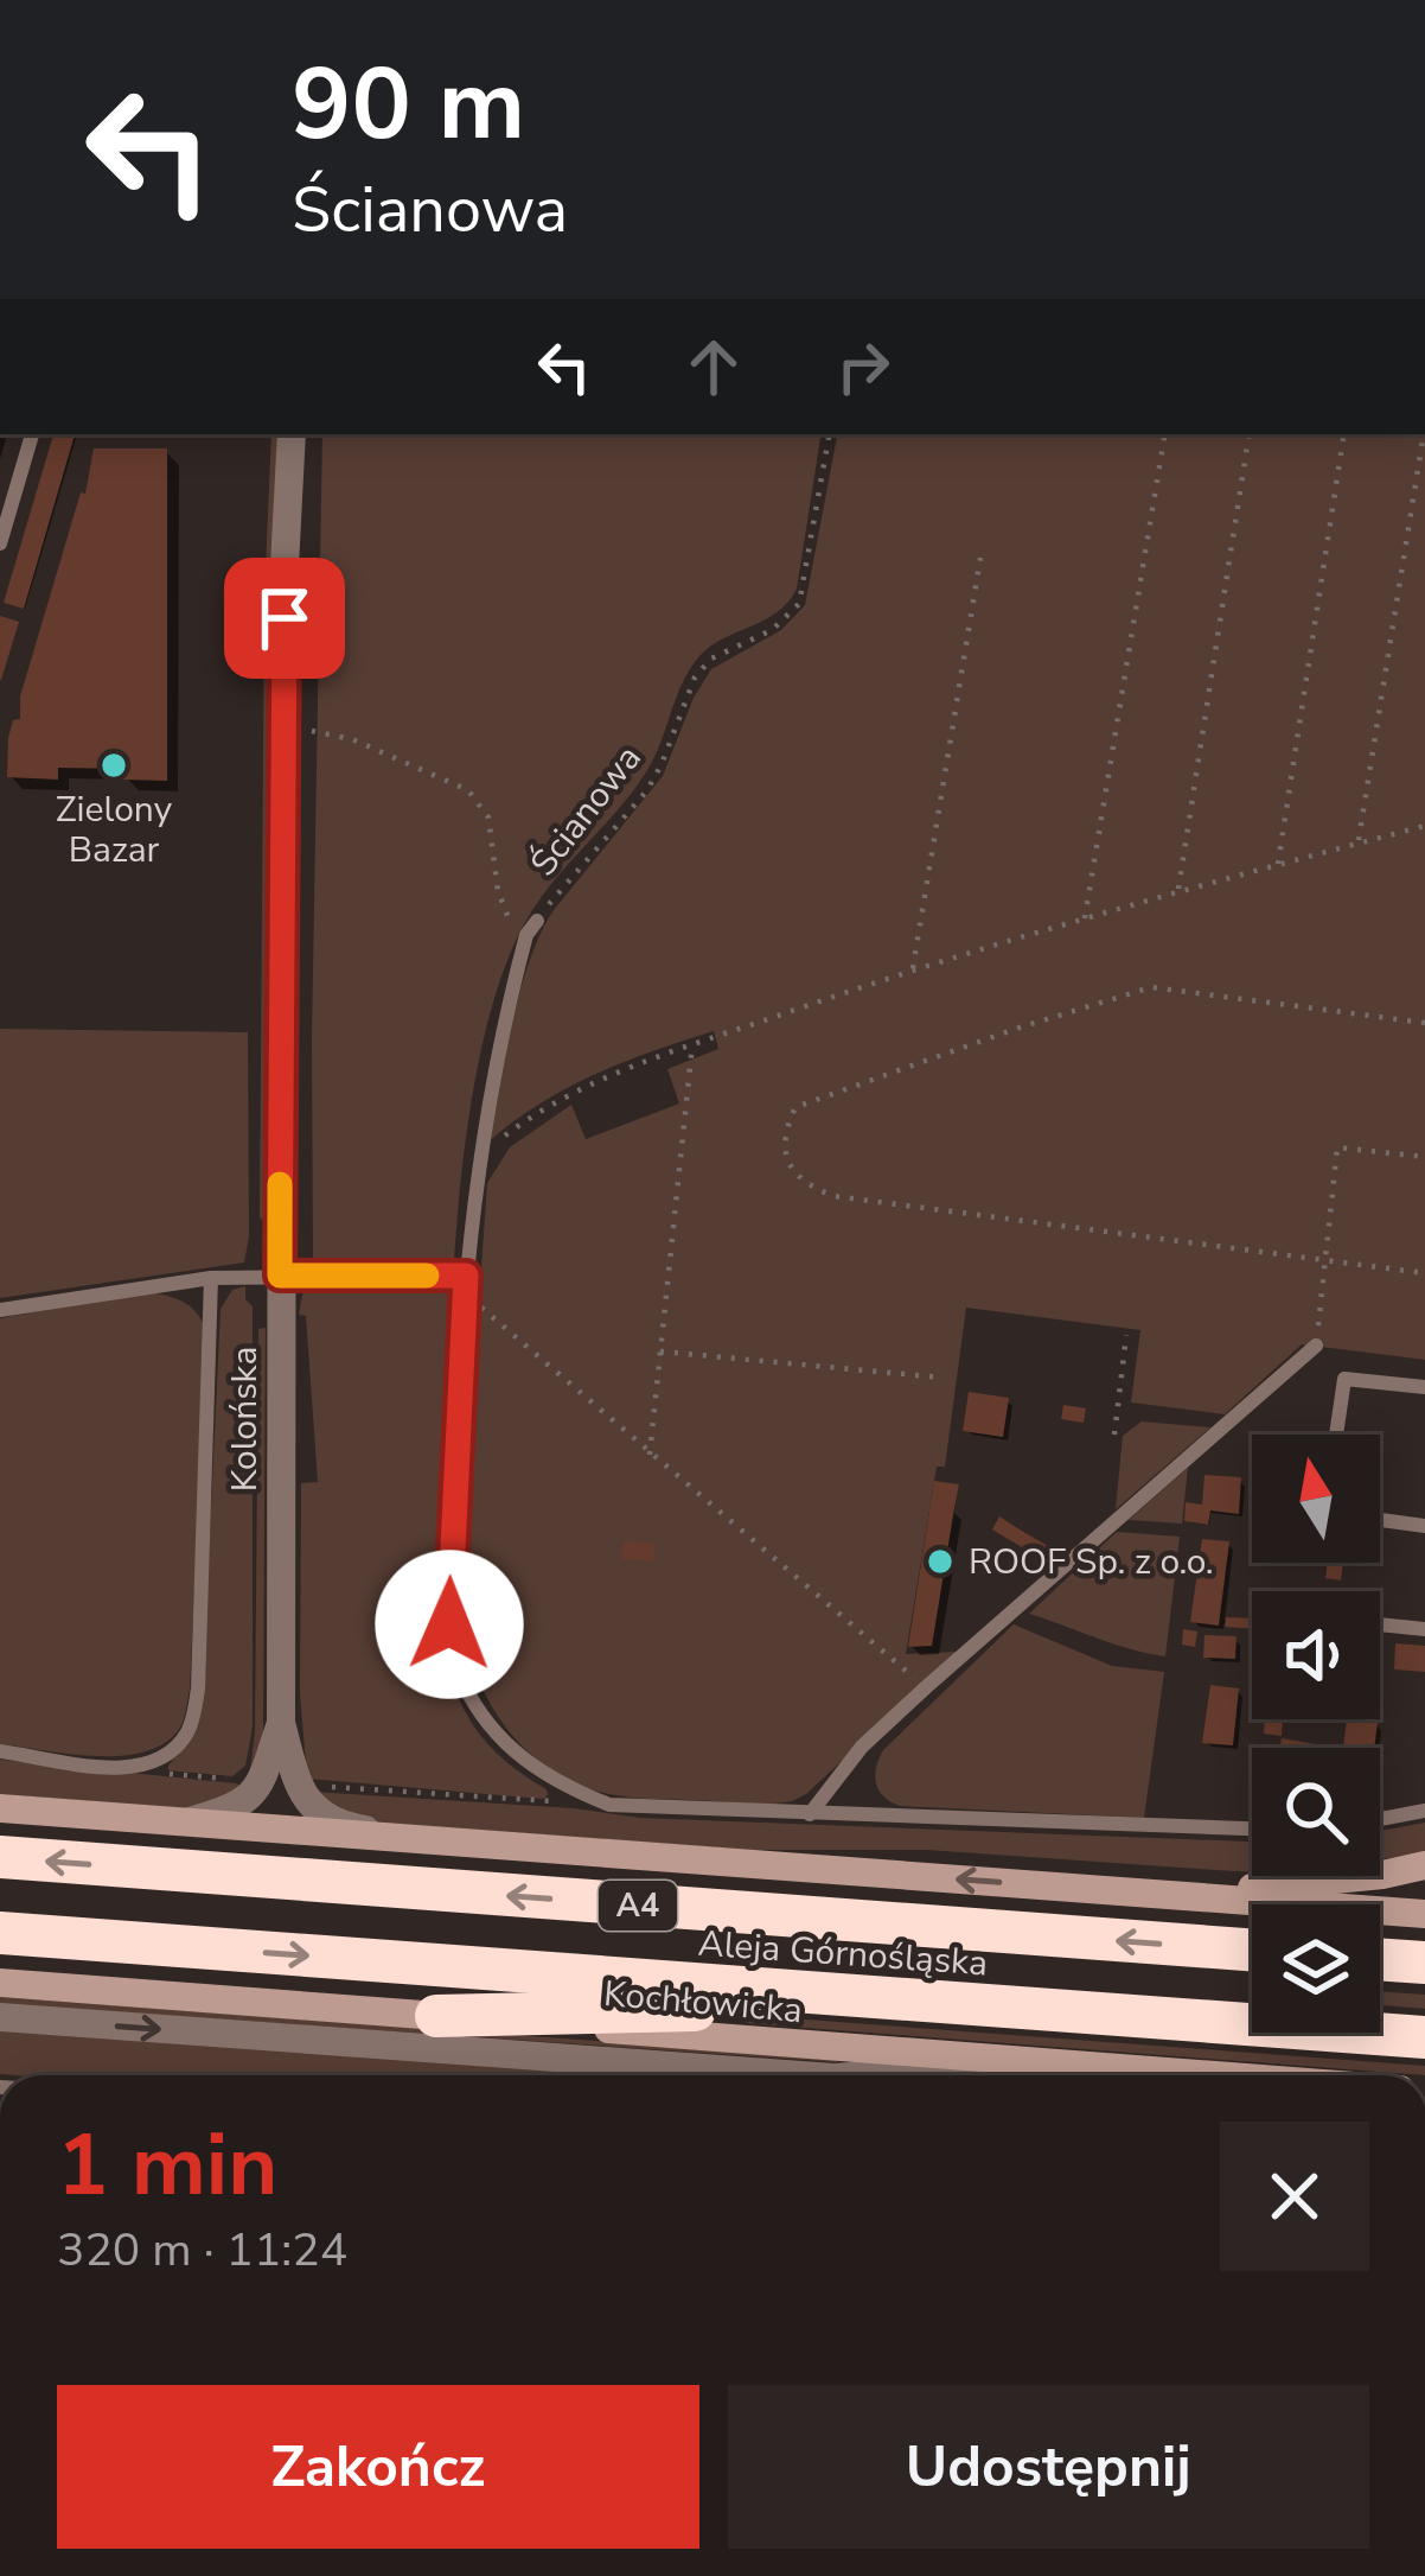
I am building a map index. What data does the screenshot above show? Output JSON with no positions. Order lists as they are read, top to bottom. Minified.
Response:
{"streets":{"highway":["A4","Aleja Górnośląska"],"main road":["Kochłowicka"],"street":["Kolońska"],"lane":["Ścianowa"]},"places":["Zielony Bazar","ROOF Sp. z o.o."],"north":"top","page":{"turn":["90 m","Ścianowa"],"heading":["1 min","320 m · 11:24"],"buttons":["Zakończ","Udostępnij"]}}
